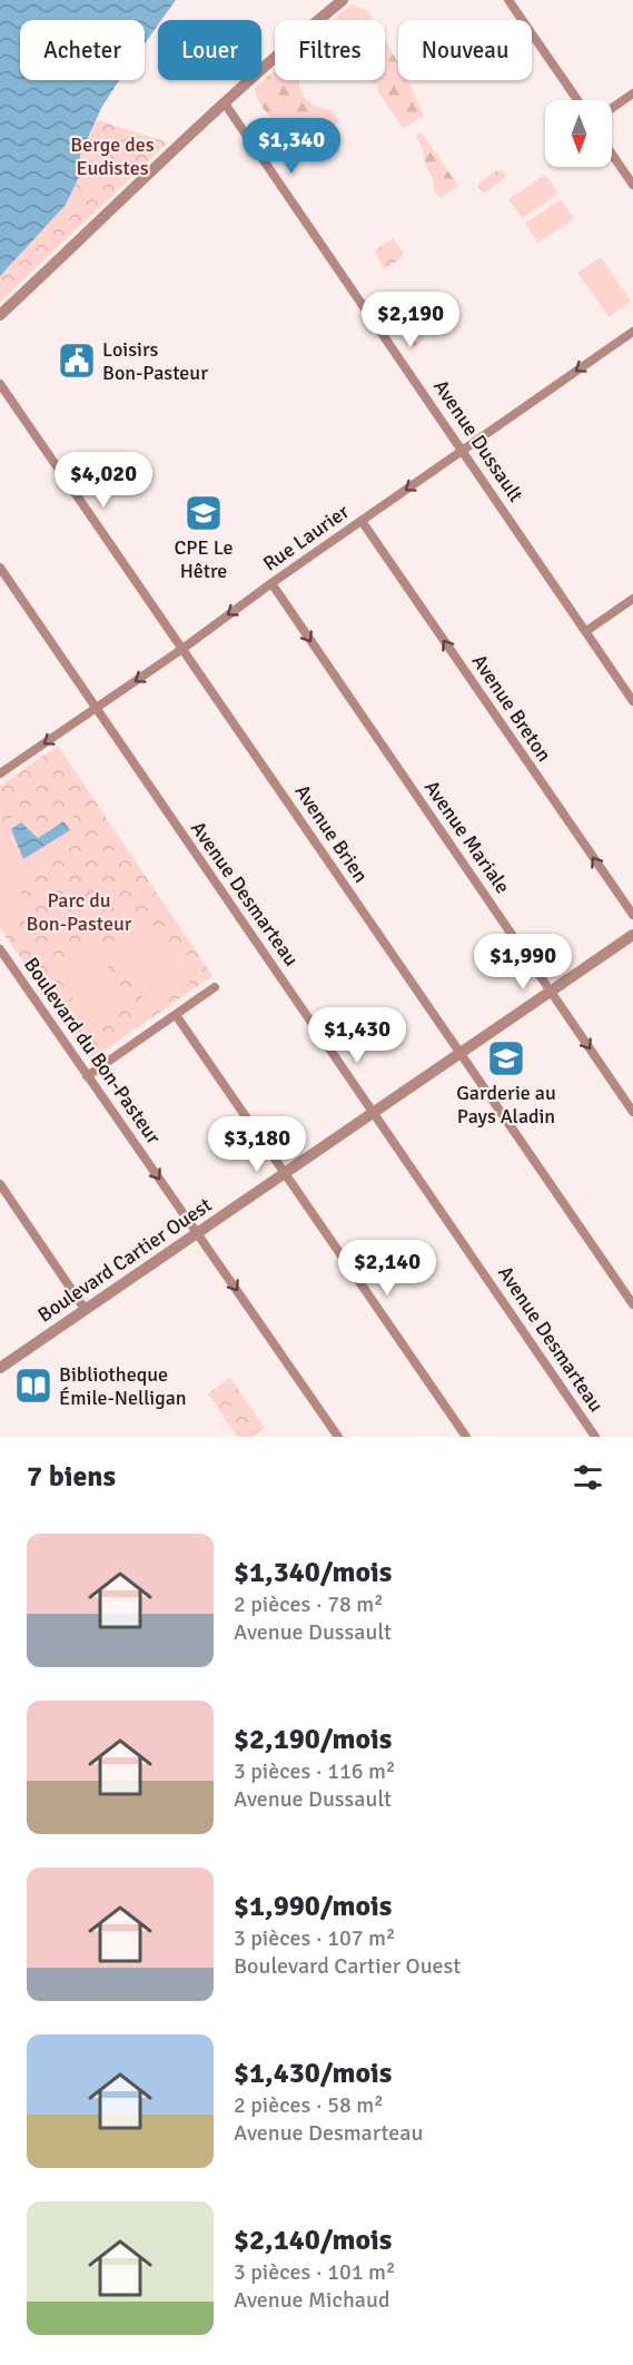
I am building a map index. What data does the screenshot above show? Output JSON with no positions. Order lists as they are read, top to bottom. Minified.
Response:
{"streets":{"street":["Avenue Dussault","Rue Laurier","Avenue Breton","Avenue Brien","Avenue Mariale","Avenue Desmarteau","Boulevard du Bon-Pasteur","Boulevard Cartier Ouest"]},"crossings":[["Avenue Dussault","Rue Laurier"],["Rue Laurier","Avenue Breton"],["Rue Laurier","Avenue Brien"],["Rue Laurier","Avenue Mariale"],["Rue Laurier","Avenue Desmarteau"],["Avenue Brien","Boulevard Cartier Ouest"],["Avenue Mariale","Boulevard Cartier Ouest"],["Avenue Desmarteau","Boulevard Cartier Ouest"],["Boulevard du Bon-Pasteur","Boulevard Cartier Ouest"]],"one_way":["Rue Laurier","Avenue Breton","Avenue Mariale","Boulevard du Bon-Pasteur"],"parks":["Berge des Eudistes","Parc du Bon-Pasteur"],"places":{"public building":["Loisirs Bon-Pasteur"],"school or university":["CPE Le Hêtre","Garderie au Pays Aladin"],"library":["Bibliotheque Émile-Nelligan"]},"north":"bottom","page":{"chip":["Acheter","Louer","Filtres","Nouveau"],"price":["$1,340","$2,190","$4,020","$1,990","$1,430","$3,180","$2,140"],"heading":"7 biens","list":[{"name":"$1,340/mois","note":"2 pièces · 78 m² · Avenue Dussault"},{"name":"$2,190/mois","note":"3 pièces · 116 m² · Avenue Dussault"},{"name":"$1,990/mois","note":"3 pièces · 107 m² · Boulevard Cartier Ouest"},{"name":"$1,430/mois","note":"2 pièces · 58 m² · Avenue Desmarteau"},{"name":"$2,140/mois","note":"3 pièces · 101 m² · Avenue Michaud"}]}}
